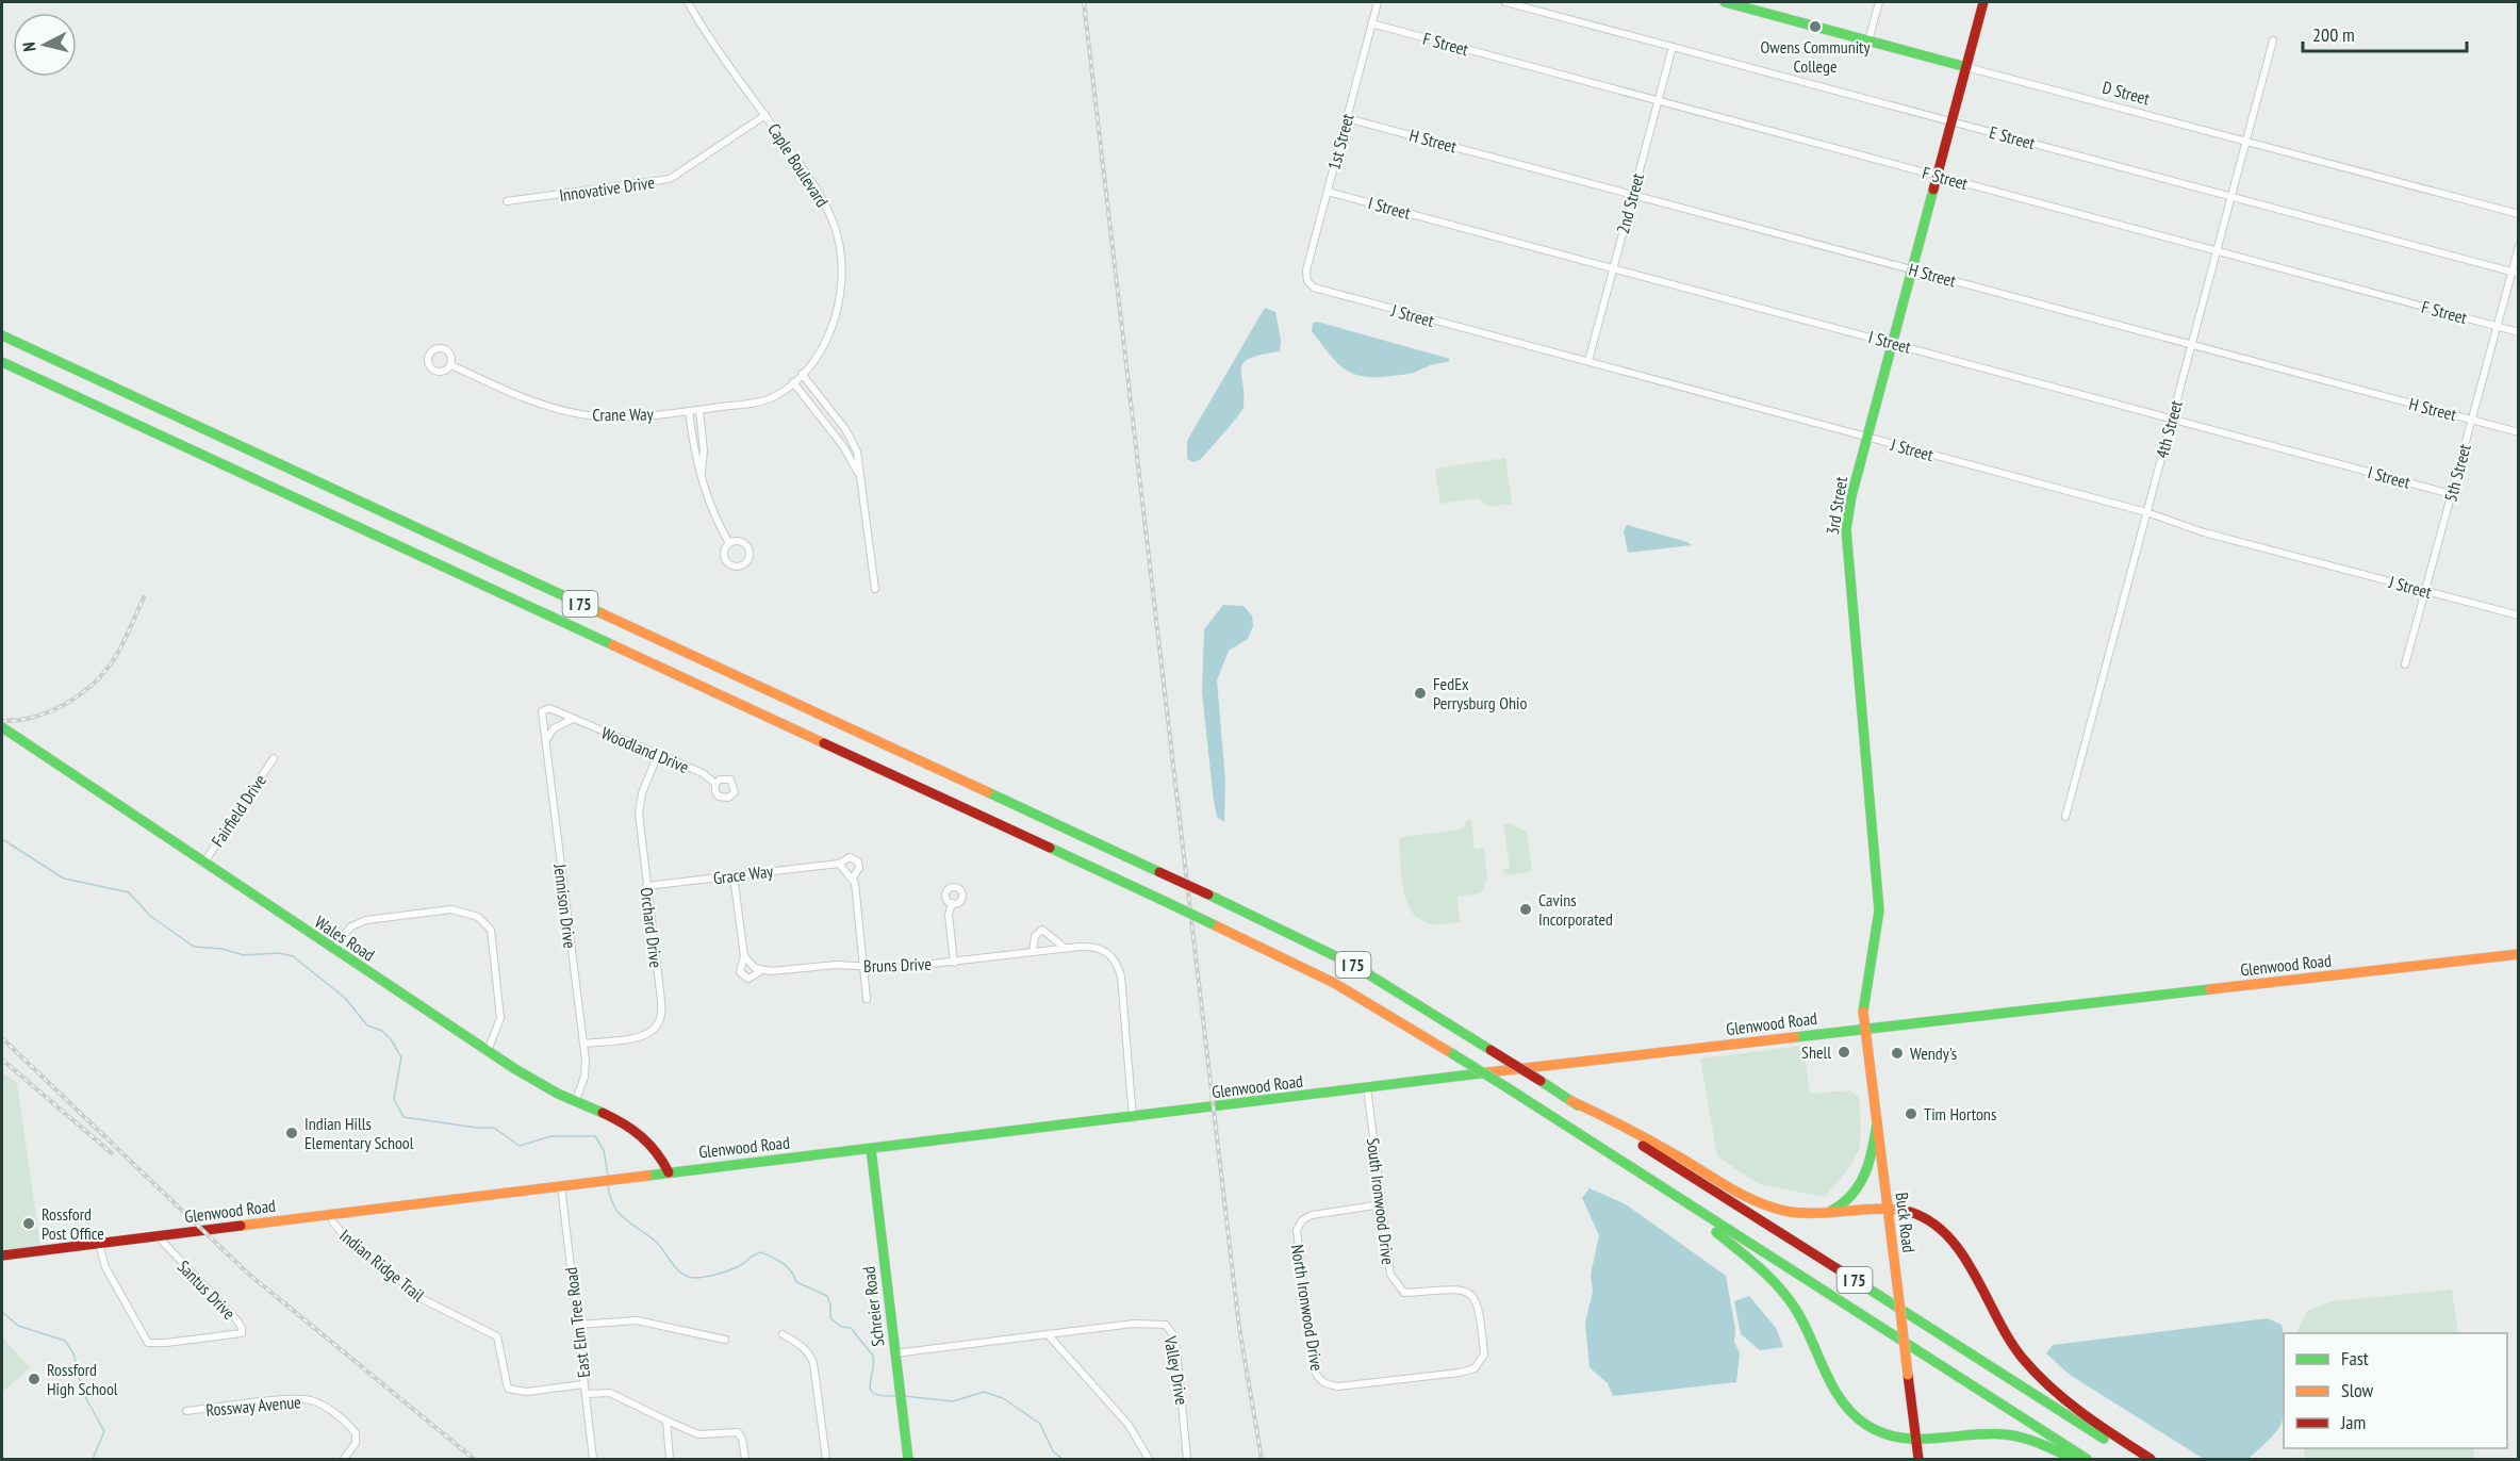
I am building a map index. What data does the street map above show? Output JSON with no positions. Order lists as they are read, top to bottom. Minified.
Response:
{"streets":{"main road":["D Street","3rd Street","I 75","Wales Road","Glenwood Road","Buck Road","Schreier Road"],"street":["F Street","E Street","H Street","1st Street","Caple Boulevard","Innovative Drive","2nd Street","I Street","J Street","Crane Way","4th Street","5th Street","Woodland Drive","Fairfield Drive","Grace Way","Jennison Drive","Orchard Drive","Bruns Drive","South Ironwood Drive","Indian Ridge Trail","Santus Drive","North Ironwood Drive","East Elm Tree Road","Valley Drive","Rossway Avenue"]},"crossings":[["F Street","1st Street"],["F Street","2nd Street"],["F Street","4th Street"],["F Street","5th Street"],["F Street","3rd Street"],["D Street","4th Street"],["D Street","3rd Street"],["E Street","2nd Street"],["E Street","4th Street"],["E Street","5th Street"],["E Street","3rd Street"],["H Street","1st Street"],["H Street","2nd Street"],["H Street","4th Street"],["H Street","5th Street"],["H Street","3rd Street"],["1st Street","I Street"],["1st Street","J Street"],["Caple Boulevard","Innovative Drive"],["Caple Boulevard","Crane Way"],["2nd Street","I Street"],["2nd Street","J Street"],["I Street","4th Street"],["I Street","5th Street"],["I Street","3rd Street"],["J Street","4th Street"],["J Street","5th Street"],["J Street","3rd Street"],["3rd Street","Glenwood Road"],["3rd Street","Buck Road"],["Woodland Drive","Jennison Drive"],["Woodland Drive","Orchard Drive"],["Fairfield Drive","Wales Road"],["Grace Way","Orchard Drive"],["Grace Way","Bruns Drive"],["Jennison Drive","Orchard Drive"],["Jennison Drive","Wales Road"],["Wales Road","Glenwood Road"],["Bruns Drive","Glenwood Road"],["Glenwood Road","South Ironwood Drive"],["Glenwood Road","Buck Road"],["Glenwood Road","Indian Ridge Trail"],["Glenwood Road","Santus Drive"],["Glenwood Road","Schreier Road"],["Glenwood Road","East Elm Tree Road"],["South Ironwood Drive","North Ironwood Drive"],["Indian Ridge Trail","East Elm Tree Road"],["Schreier Road","Valley Drive"]],"places":["Owens Community College","FedEx Perrysburg Ohio","Cavins Incorporated","Shell","Wendy's","Tim Hortons","Indian Hills Elementary School","Rossford Post Office","Rossford High School"],"legend":["Fast","Slow","Jam"],"scale_bar":"200 m","north":"left"}
